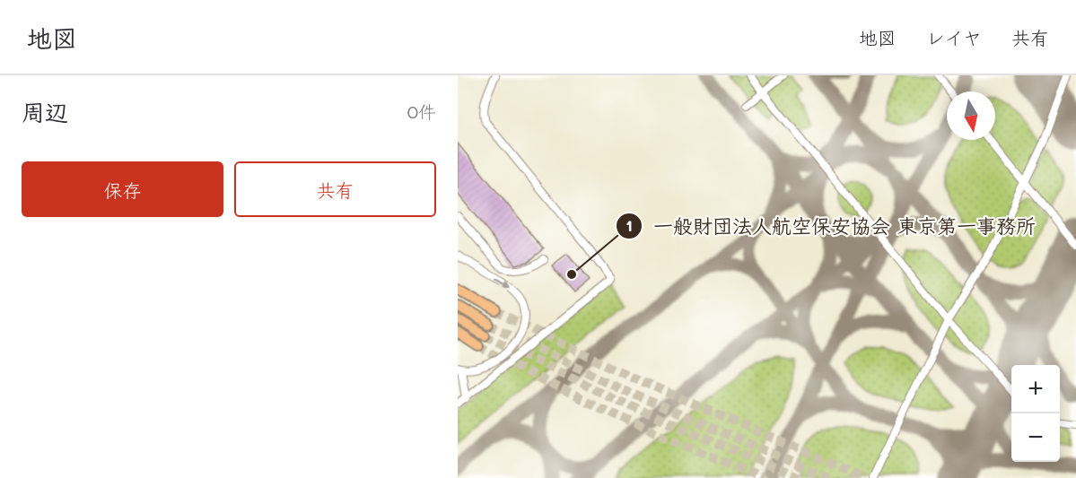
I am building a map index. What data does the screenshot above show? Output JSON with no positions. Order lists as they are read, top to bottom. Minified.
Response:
{"places":["一般財団法人航空保安協会 東京第一事務所"],"north":"bottom","page":{"header":"地図","nav":["地図","レイヤ","共有"],"heading":["周辺","0件"],"buttons":["保存","共有"],"map_buttons":["+","−"]}}
